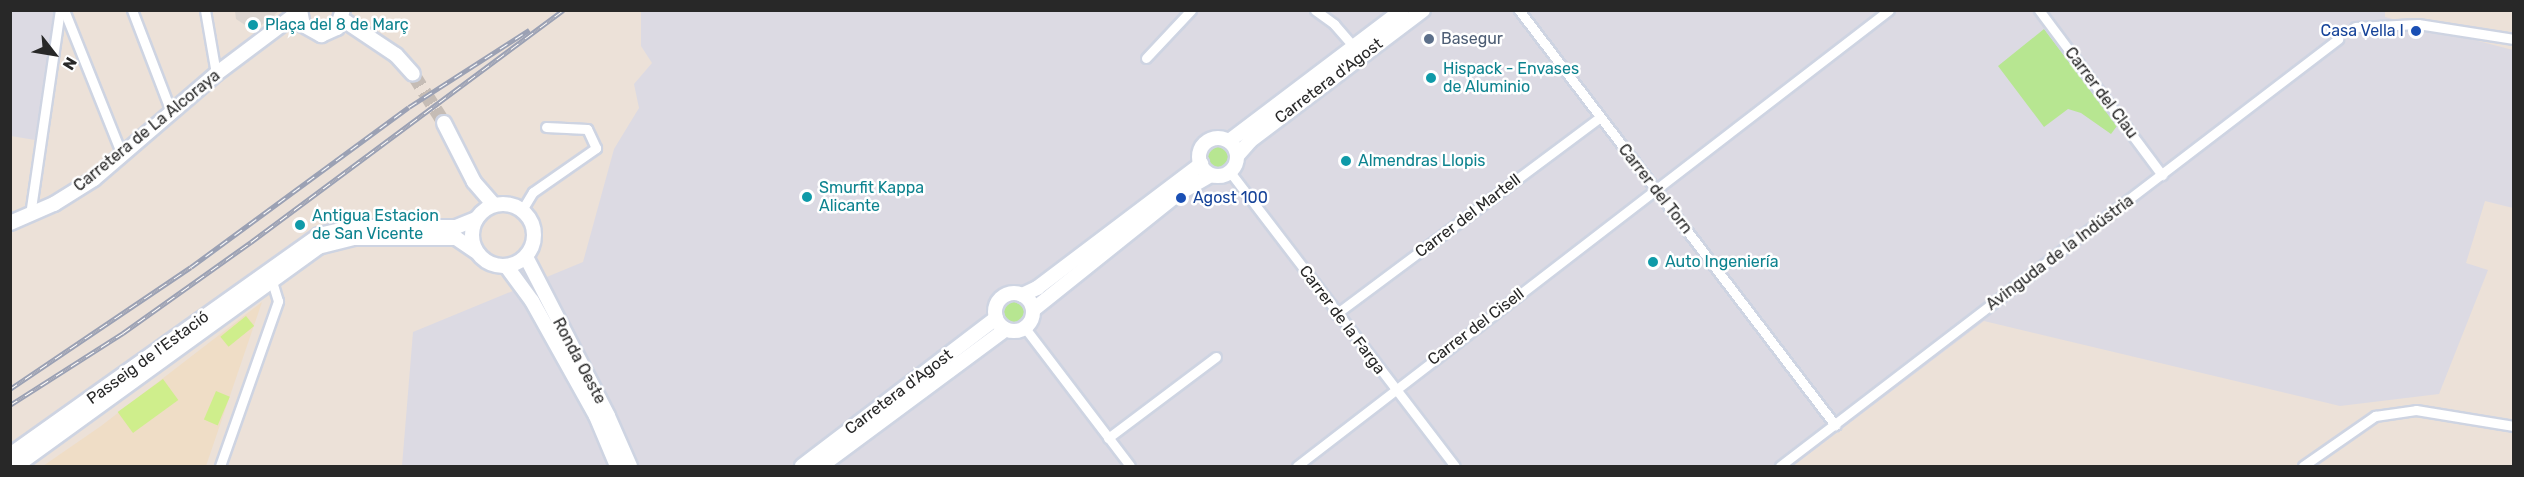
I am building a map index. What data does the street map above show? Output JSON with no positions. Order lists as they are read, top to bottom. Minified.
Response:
{"streets":{"main road":["Carretera d'Agost","Carretera de La Alcoraya","Passeig de l'Estació","Ronda Oeste"],"street":["Carrer del Clau","Carrer del Torn","Carrer del Martell","Avinguda de la Indústria","Carrer de la Farga","Carrer del Cisell"]},"crossings":[["Carretera d'Agost","Carrer de la Farga"],["Carrer del Clau","Avinguda de la Indústria"],["Carrer del Torn","Carrer del Martell"],["Carrer del Torn","Avinguda de la Indústria"],["Carrer del Torn","Carrer del Cisell"],["Carrer del Martell","Carrer de la Farga"],["Carrer de la Farga","Carrer del Cisell"],["Passeig de l'Estació","Ronda Oeste"]],"places":["Plaça del 8 de Març","Casa Vella I","Basegur","Hispack - Envases de Aluminio","Almendras Llopis","Smurfit Kappa Alicante","Agost 100","Antigua Estacion de San Vicente","Auto Ingeniería"],"north":"bottom right"}
